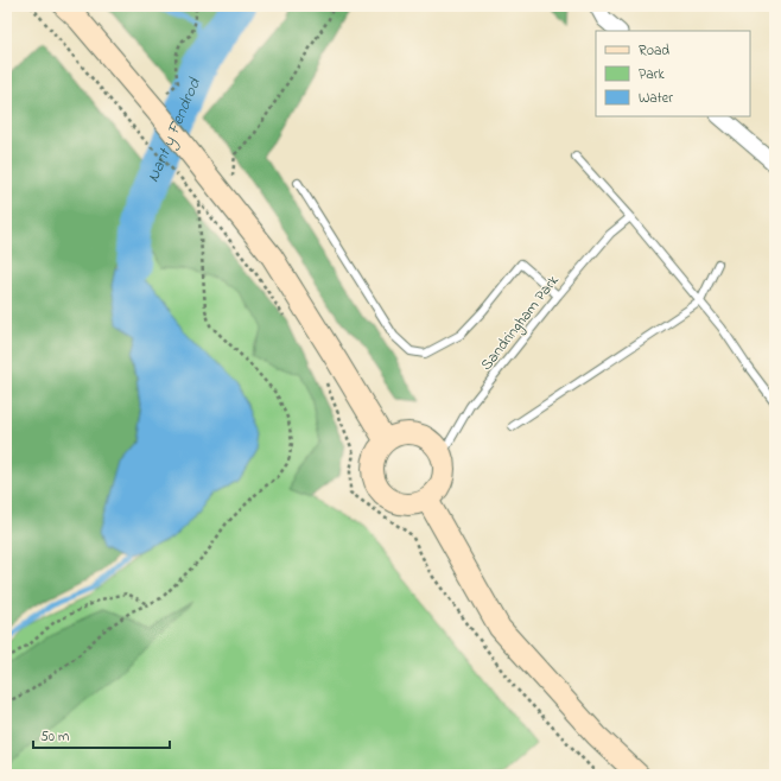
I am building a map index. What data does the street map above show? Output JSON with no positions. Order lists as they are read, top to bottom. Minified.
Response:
{"streets":{"lane":["Sandringham Park"]},"water":["Nant y Fendrod"],"legend":["Road","Park","Water"],"scale_bar":"50 m"}
